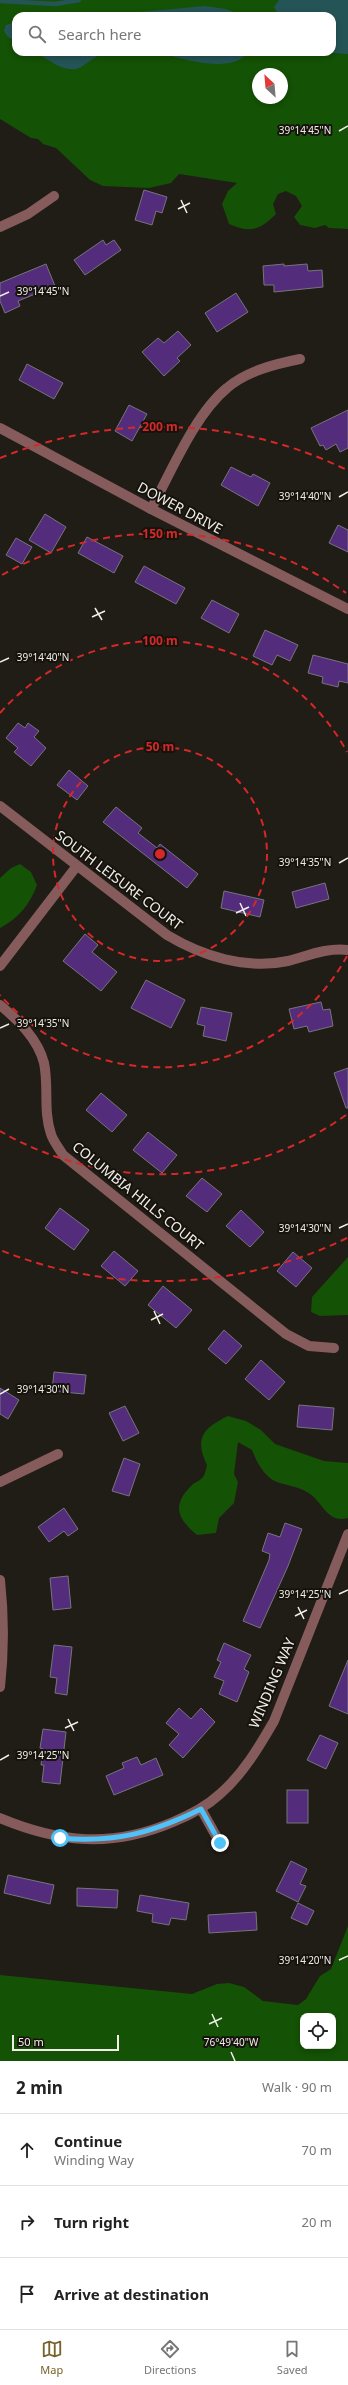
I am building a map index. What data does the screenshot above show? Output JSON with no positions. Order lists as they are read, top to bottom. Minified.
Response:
{"streets":{"street":["DOWER DRIVE","SOUTH LEISURE COURT","COLUMBIA HILLS COURT","WINDING WAY"]},"scale_bar":"50 m","north":"top left","page":{"search":"Search here","scale":"50 m","heading":["2 min","Walk · 90 m"],"list":[["Continue","Winding Way","70 m"],["Turn right","20 m"],"Arrive at destination"],"nav":["Map","Directions","Saved"]},"coordinates":["39°14'45\"N","39°14'40\"N","39°14'35\"N","39°14'30\"N","39°14'25\"N","39°14'20\"N","76°49'40\"W"],"rings":["200 m","150 m","100 m","50 m"]}
